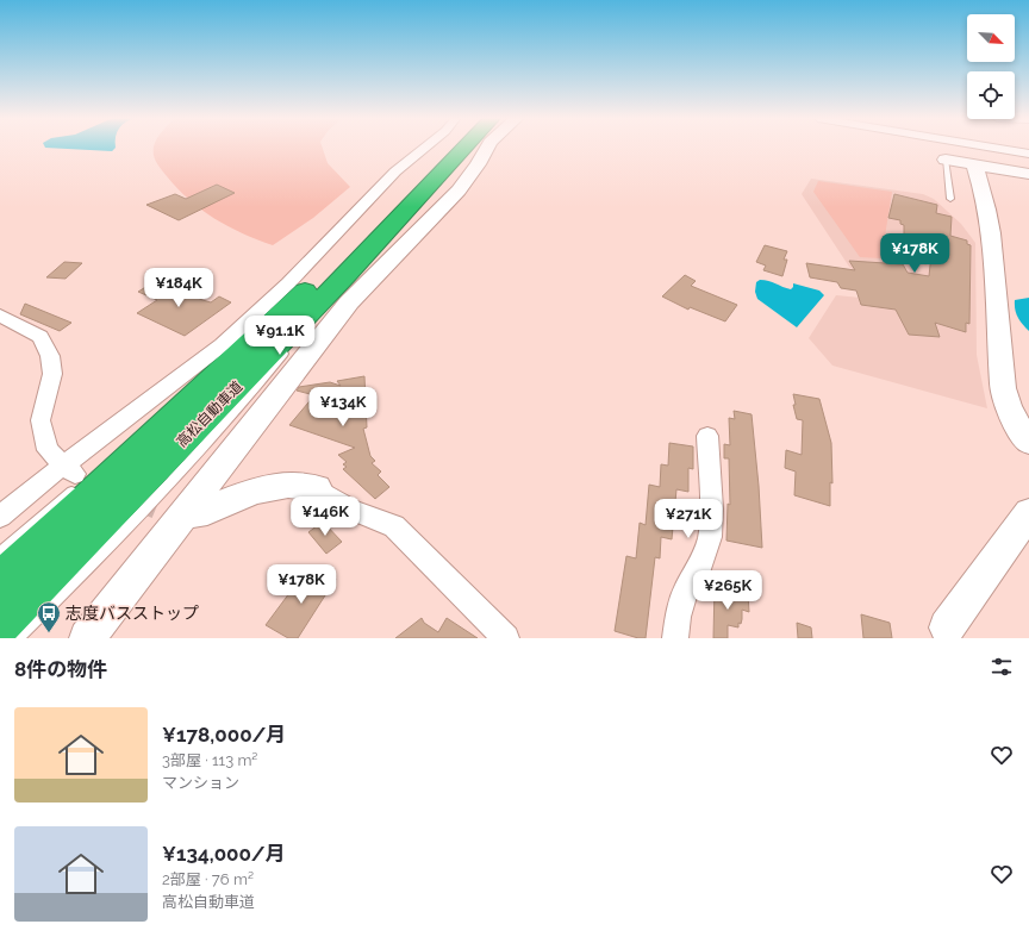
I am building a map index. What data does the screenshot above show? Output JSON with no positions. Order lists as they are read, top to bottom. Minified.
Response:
{"streets":{"highway":["高松自動車道"]},"places":{"bus stop":["志度バスストップ"]},"north":"bottom right","page":{"price":["¥178K","¥184K","¥91.1K","¥134K","¥146K","¥271K","¥178K","¥265K"],"heading":"8件の物件","list":[{"name":"¥178,000/月","note":"3部屋 · 113 m² · マンション"},{"name":"¥134,000/月","note":"2部屋 · 76 m² · 高松自動車道"}]}}
